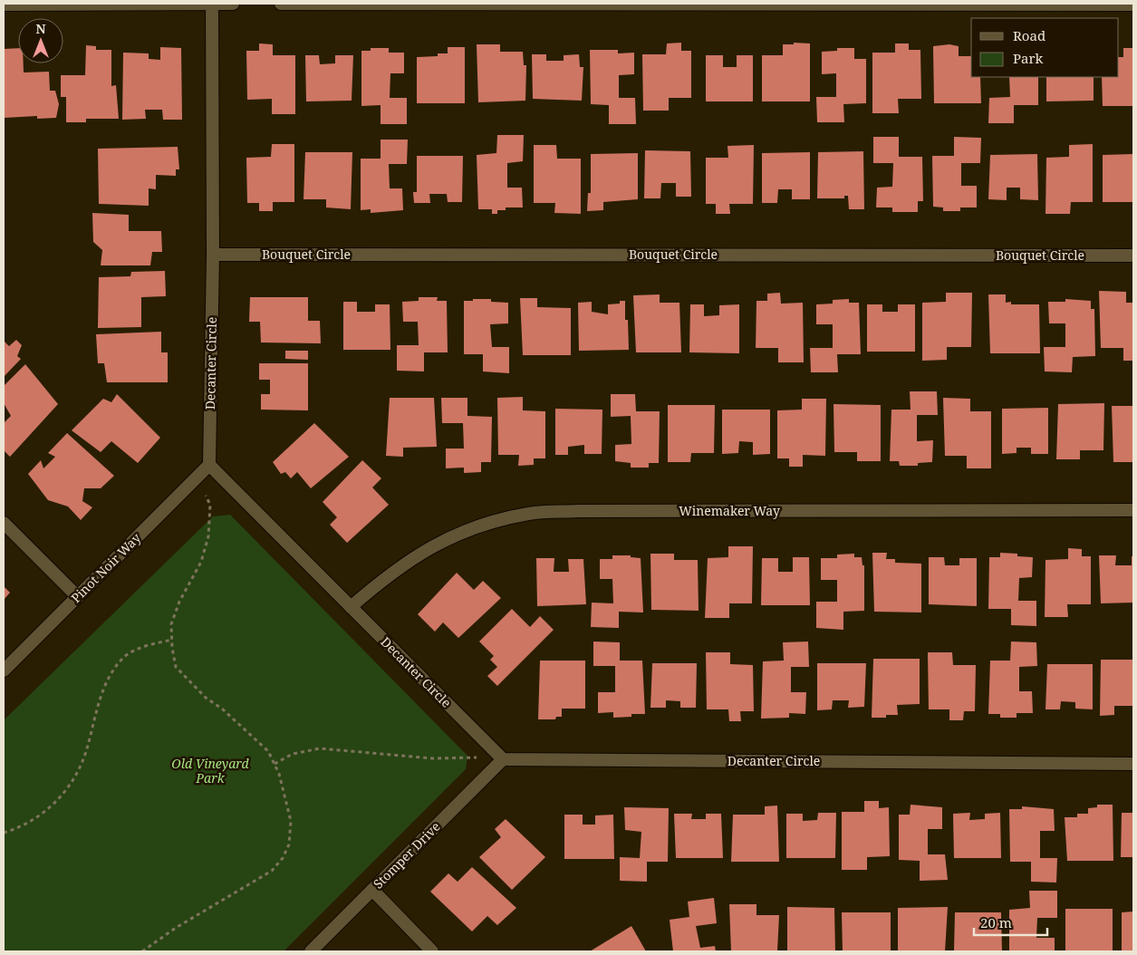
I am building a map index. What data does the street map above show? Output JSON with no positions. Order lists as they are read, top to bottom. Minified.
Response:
{"streets":{"street":["Bouquet Circle","Decanter Circle","Winemaker Way","Pinot Noir Way","Stomper Drive"]},"crossings":[["Bouquet Circle","Decanter Circle"],["Decanter Circle","Winemaker Way"],["Decanter Circle","Pinot Noir Way"],["Decanter Circle","Stomper Drive"]],"parks":["Old Vineyard Park"],"legend":["Road","Park"],"scale_bar":"20 m","north":"top"}
